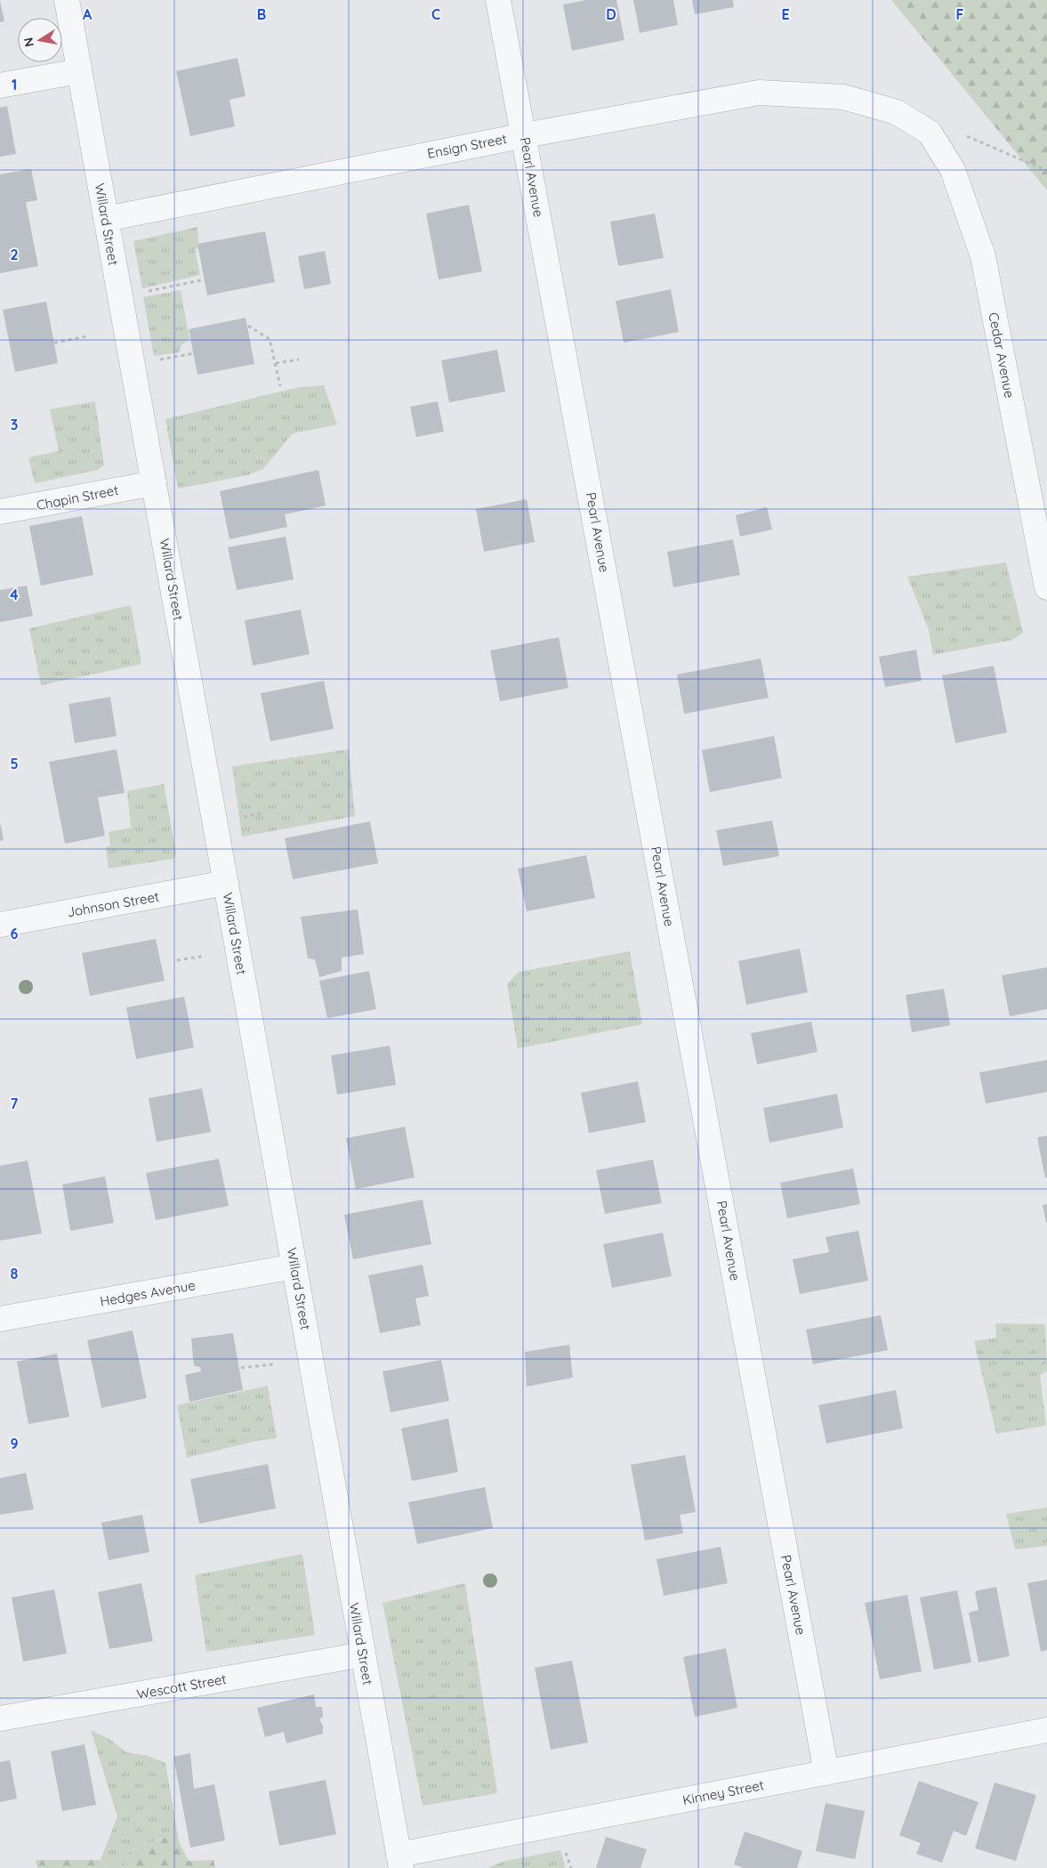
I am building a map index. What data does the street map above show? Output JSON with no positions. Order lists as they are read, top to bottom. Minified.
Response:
{"streets":{"street":["Ensign Street","Pearl Avenue","Willard Street","Cedar Avenue","Chapin Street","Johnson Street","Hedges Avenue","Wescott Street","Kinney Street"]},"crossings":[["Ensign Street","Pearl Avenue"],["Ensign Street","Willard Street"],["Ensign Street","Cedar Avenue"],["Pearl Avenue","Kinney Street"],["Willard Street","Chapin Street"],["Willard Street","Johnson Street"],["Willard Street","Hedges Avenue"],["Willard Street","Wescott Street"],["Willard Street","Kinney Street"]],"north":"left","grid":{"columns":["A","B","C","D","E","F"],"rows":["1","2","3","4","5","6","7","8","9"]}}
